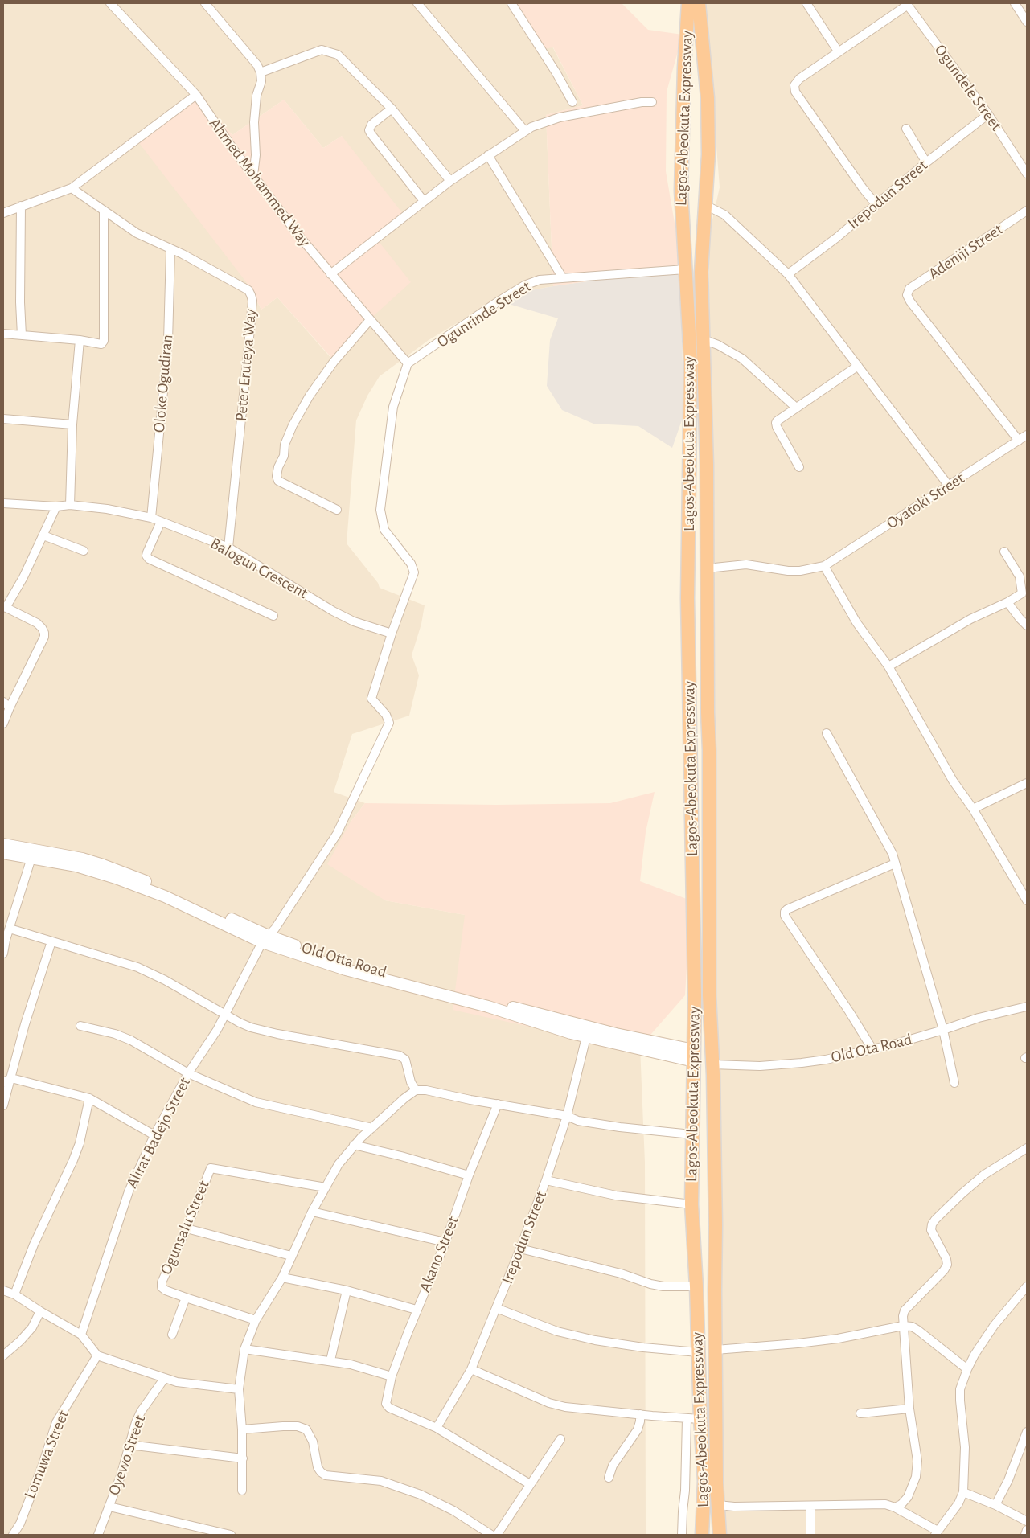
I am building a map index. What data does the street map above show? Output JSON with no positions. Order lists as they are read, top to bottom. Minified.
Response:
{"streets":{"highway":["Lagos-Abeokuta Expressway"],"main road":["Old Otta Road"],"street":["Ogundele Street","Ahmed Mohammed Way","Irepodun Street","Adeniji Street","Ogunrinde Street","Peter Eruteya Way","Oloke Ogudiran","Oyatoki Street","Balogun Crescent","Old Ota Road","Alirat Badejo Street","Ogunsalu Street","Akano Street","Lomuwa Street","Oyewo Street"]},"crossings":[["Ogundele Street","Irepodun Street"],["Lagos-Abeokuta Expressway","Ogunrinde Street"],["Lagos-Abeokuta Expressway","Old Otta Road"],["Lagos-Abeokuta Expressway","Old Ota Road"],["Ahmed Mohammed Way","Ogunrinde Street"],["Irepodun Street","Akano Street"],["Adeniji Street","Oyatoki Street"],["Peter Eruteya Way","Oloke Ogudiran"],["Peter Eruteya Way","Balogun Crescent"],["Oloke Ogudiran","Balogun Crescent"],["Balogun Crescent","Alirat Badejo Street"],["Old Otta Road","Alirat Badejo Street"]]}
